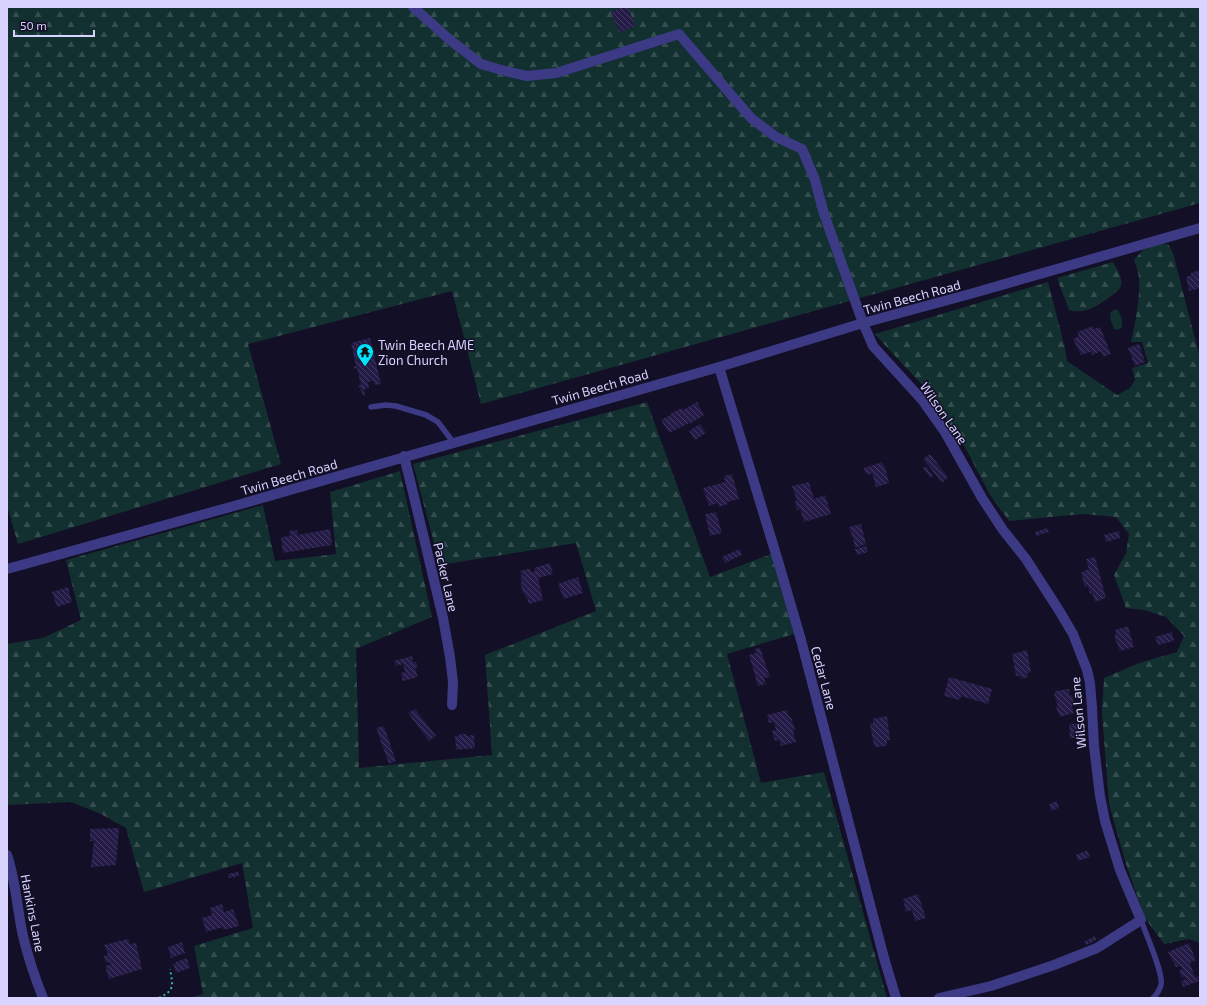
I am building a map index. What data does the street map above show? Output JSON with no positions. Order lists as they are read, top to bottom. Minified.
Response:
{"streets":{"street":["Twin Beech Road","Wilson Lane","Packer Lane","Cedar Lane","Hankins Lane"]},"crossings":[["Twin Beech Road","Wilson Lane"],["Twin Beech Road","Packer Lane"],["Twin Beech Road","Cedar Lane"]],"places":{"temple":["Twin Beech AME Zion Church"]},"scale_bar":"50 m"}
